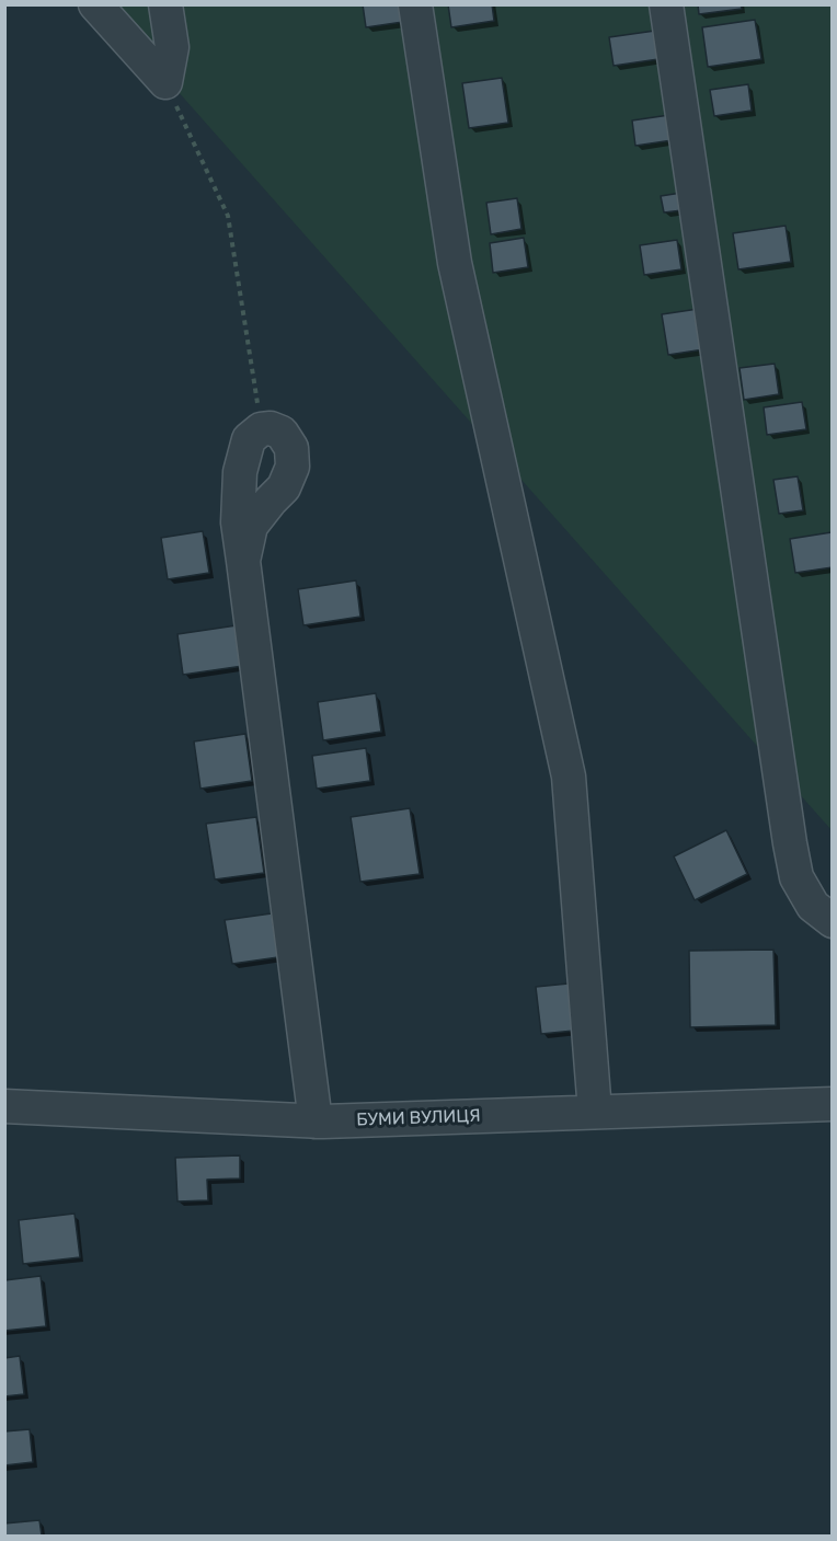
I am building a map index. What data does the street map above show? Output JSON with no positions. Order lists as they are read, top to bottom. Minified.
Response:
{"streets":{"street":["БУМИ ВУЛИЦЯ"]}}
